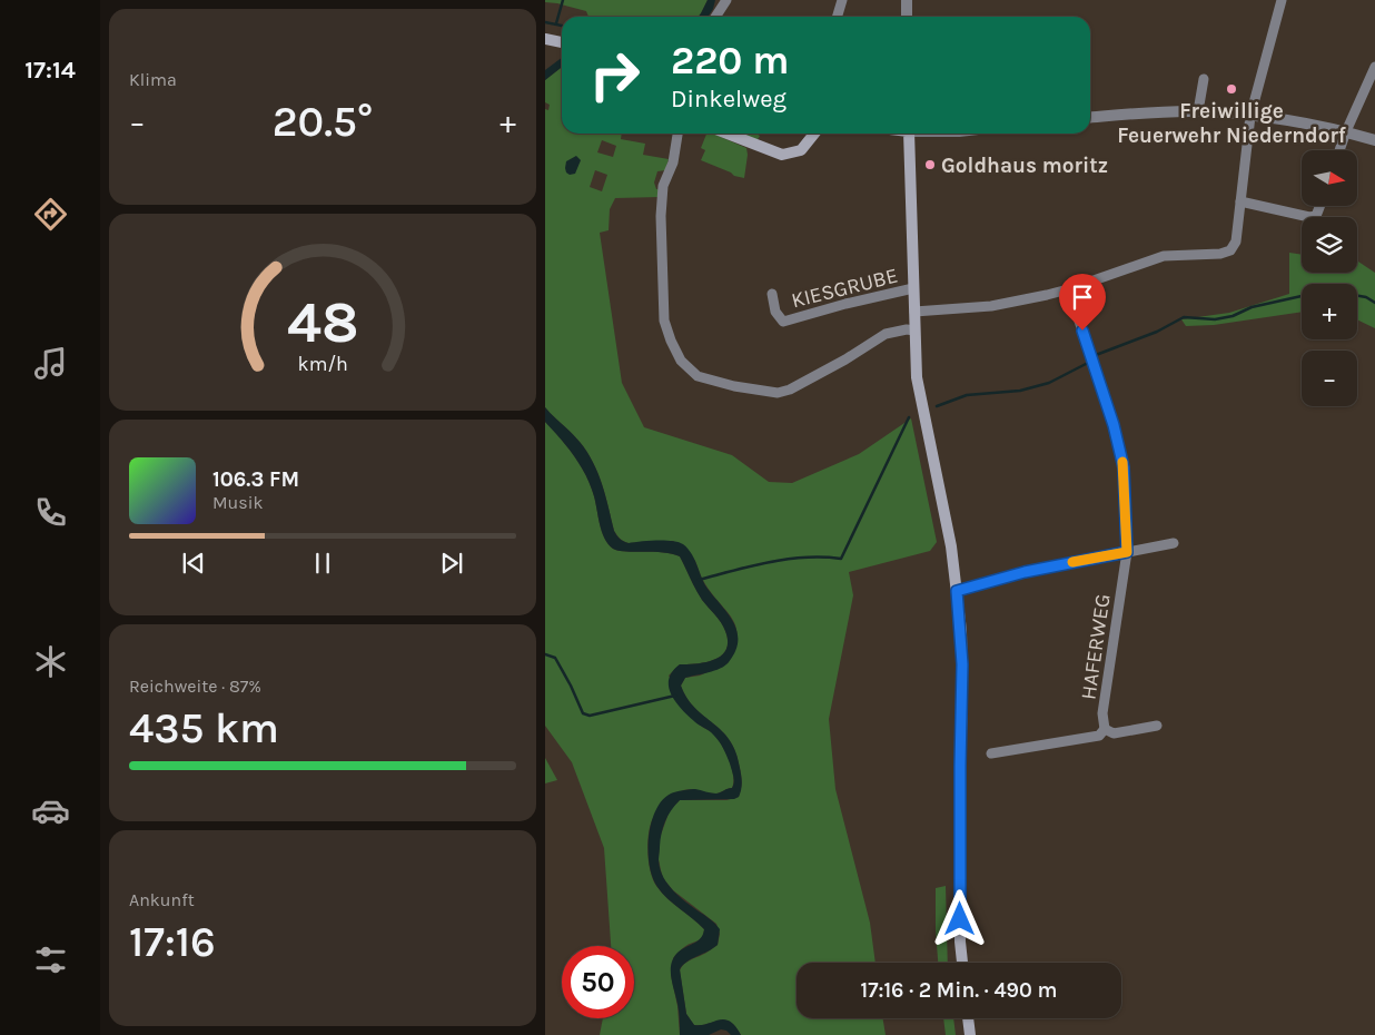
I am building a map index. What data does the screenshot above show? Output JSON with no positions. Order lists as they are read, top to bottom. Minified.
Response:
{"streets":{"street":["KIESGRUBE","HAFERWEG"]},"places":["Freiwillige Feuerwehr Niederndorf","Goldhaus moritz"],"north":"right","page":{"tabs":"17:14","tile":["Klima",["Reichweite · 87%","435 km"],["Ankunft","17:16"]],"turn":["220 m","Dinkelweg"],"heat":["−","20.5°","+"],"map_buttons":["+","−"],"song":["106.3 FM","Musik"],"limit":"50","trip":"17:16 · 2 Min. · 490 m","gauge":["48","km/h"]}}
